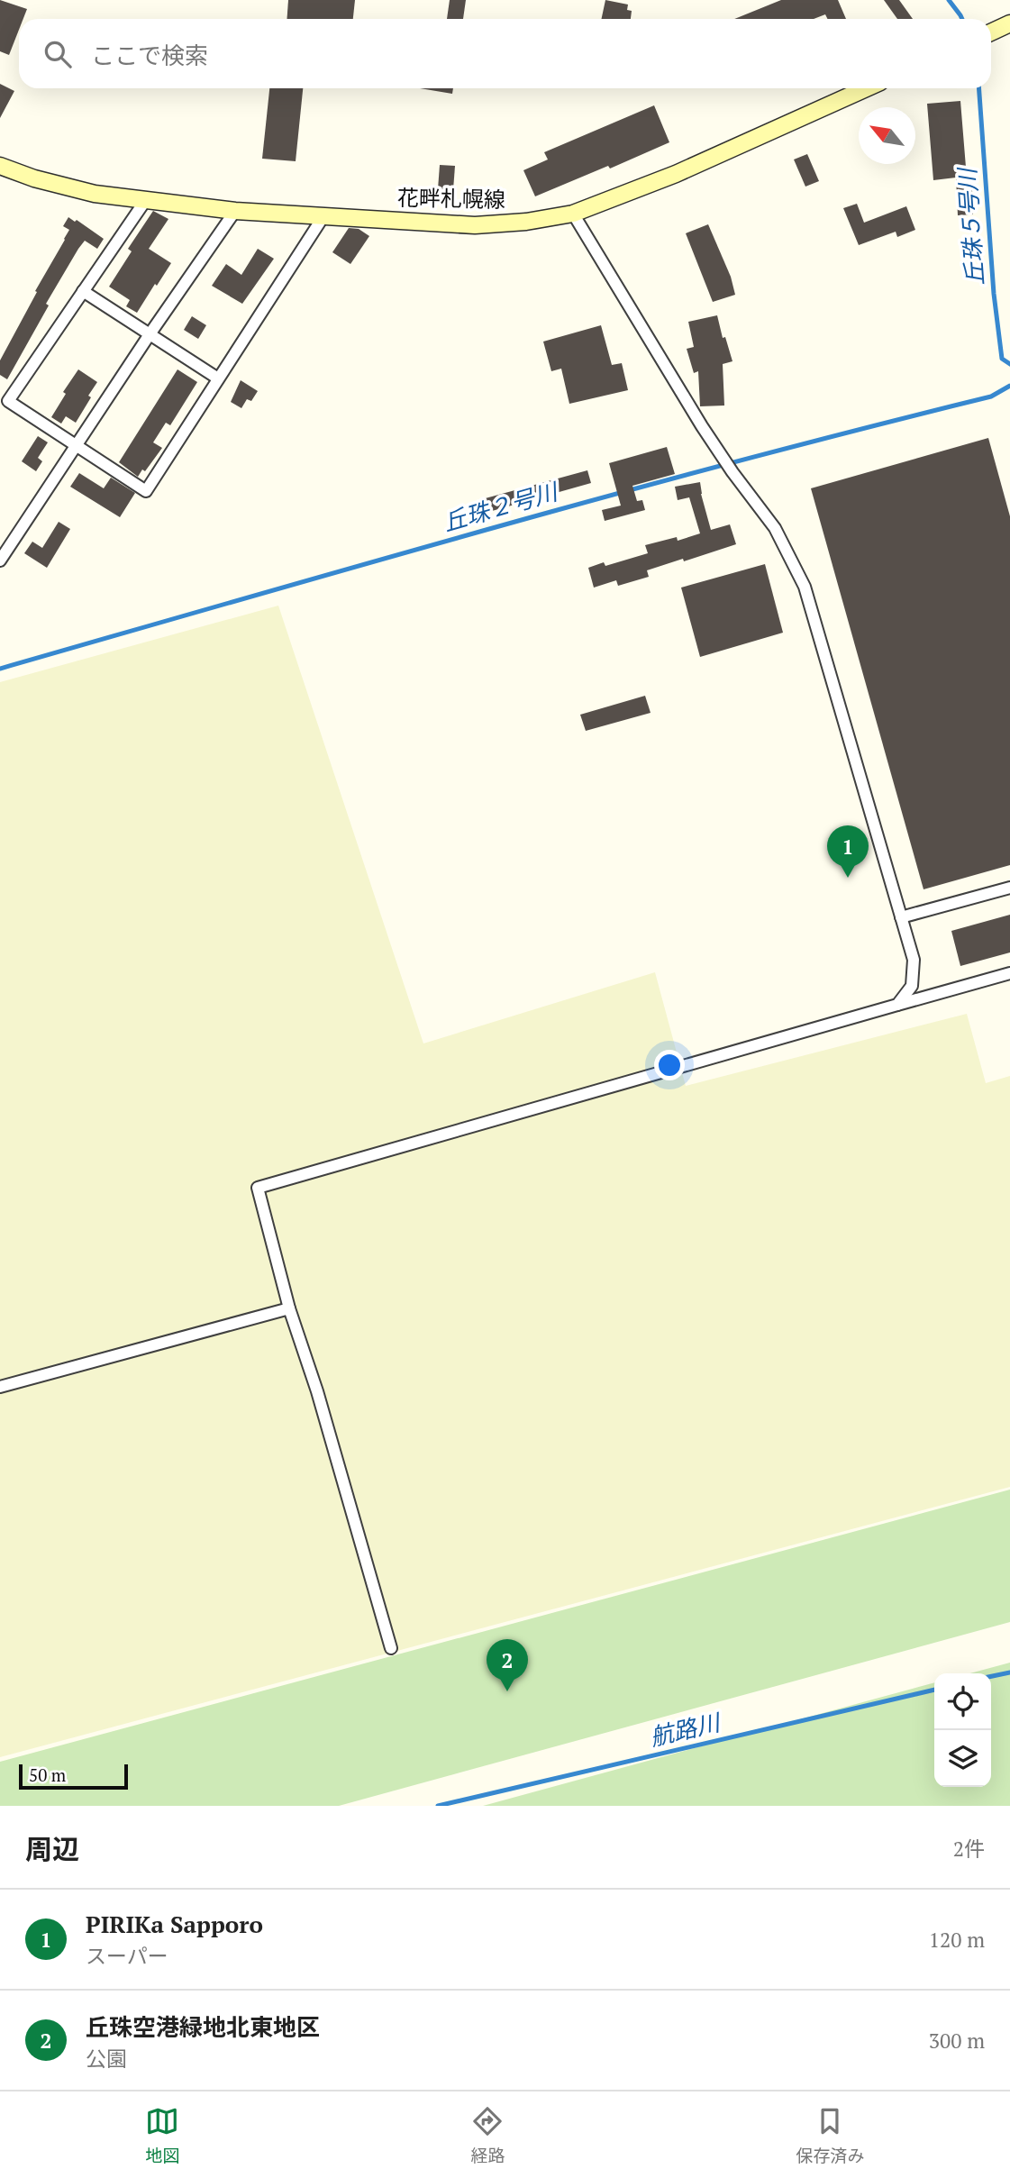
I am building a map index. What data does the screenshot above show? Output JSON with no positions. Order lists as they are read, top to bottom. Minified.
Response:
{"streets":{"main road":["花畔札幌線"]},"water":["丘珠５号川","丘珠２号川","航路川"],"scale_bar":"50 m","north":"top left","page":{"search":"ここで検索","pins":["1","2"],"scale":"50 m","heading":["周辺","2件"],"list":[{"mark":"1","name":"PIRIKa Sapporo","note":"スーパー","value":"120 m"},{"mark":"2","name":"丘珠空港緑地北東地区","note":"公園","value":"300 m"}],"nav":["地図","経路","保存済み"]}}
